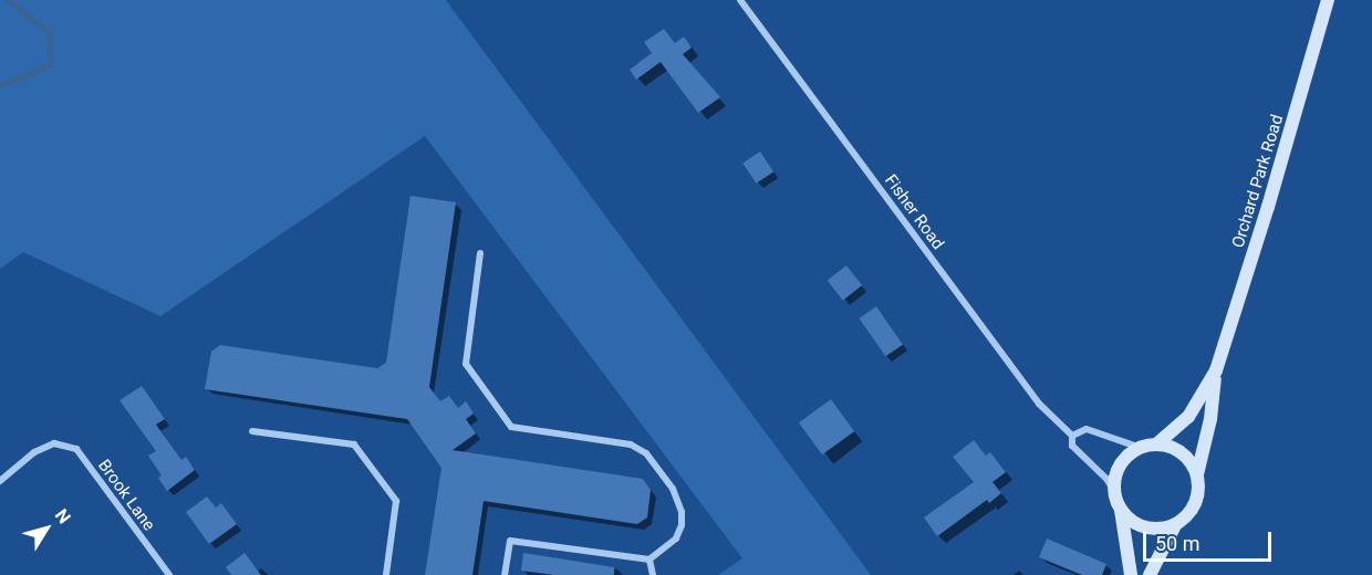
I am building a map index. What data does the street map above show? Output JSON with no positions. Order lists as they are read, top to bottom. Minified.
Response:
{"streets":{"main road":["Orchard Park Road"],"street":["Fisher Road","Brook Lane"]},"crossings":[["Orchard Park Road","Fisher Road"]],"scale_bar":"50 m","north":"top right"}
